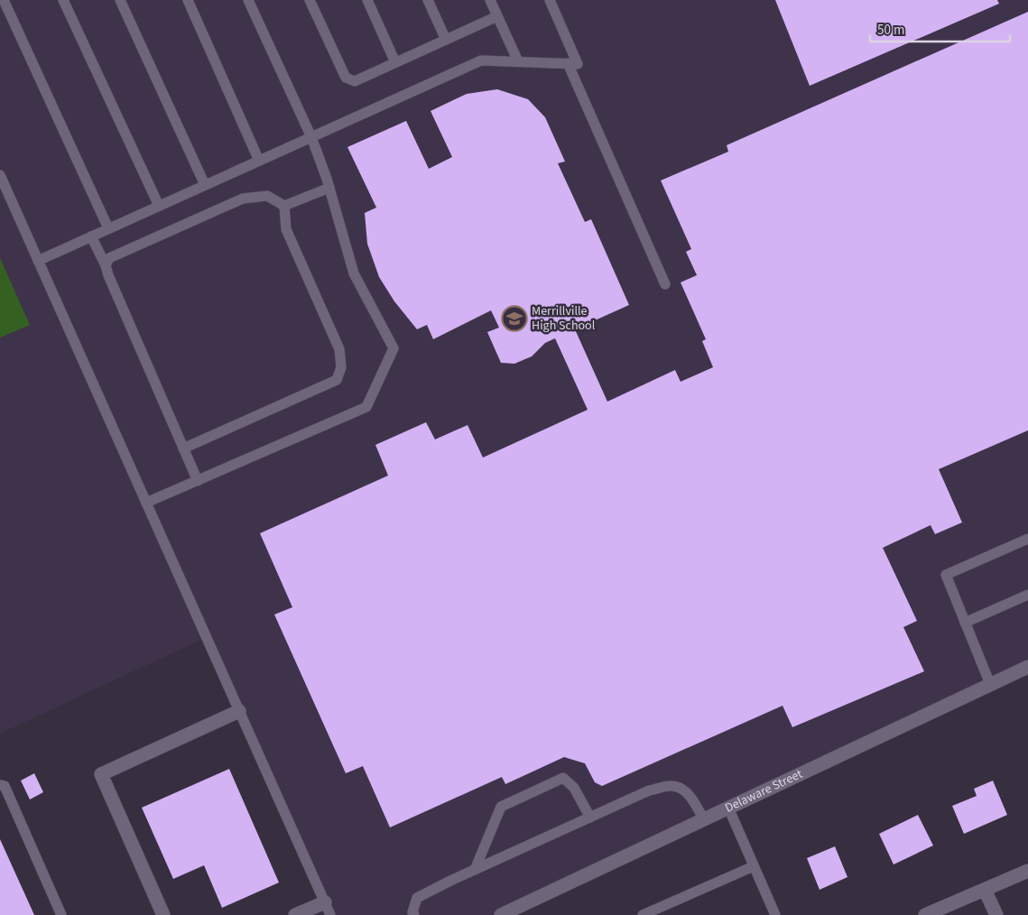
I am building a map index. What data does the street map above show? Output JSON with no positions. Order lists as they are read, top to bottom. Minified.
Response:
{"streets":{"street":["Delaware Street"]},"places":{"school or university":["Merrillville High School"]},"scale_bar":"50 m"}
